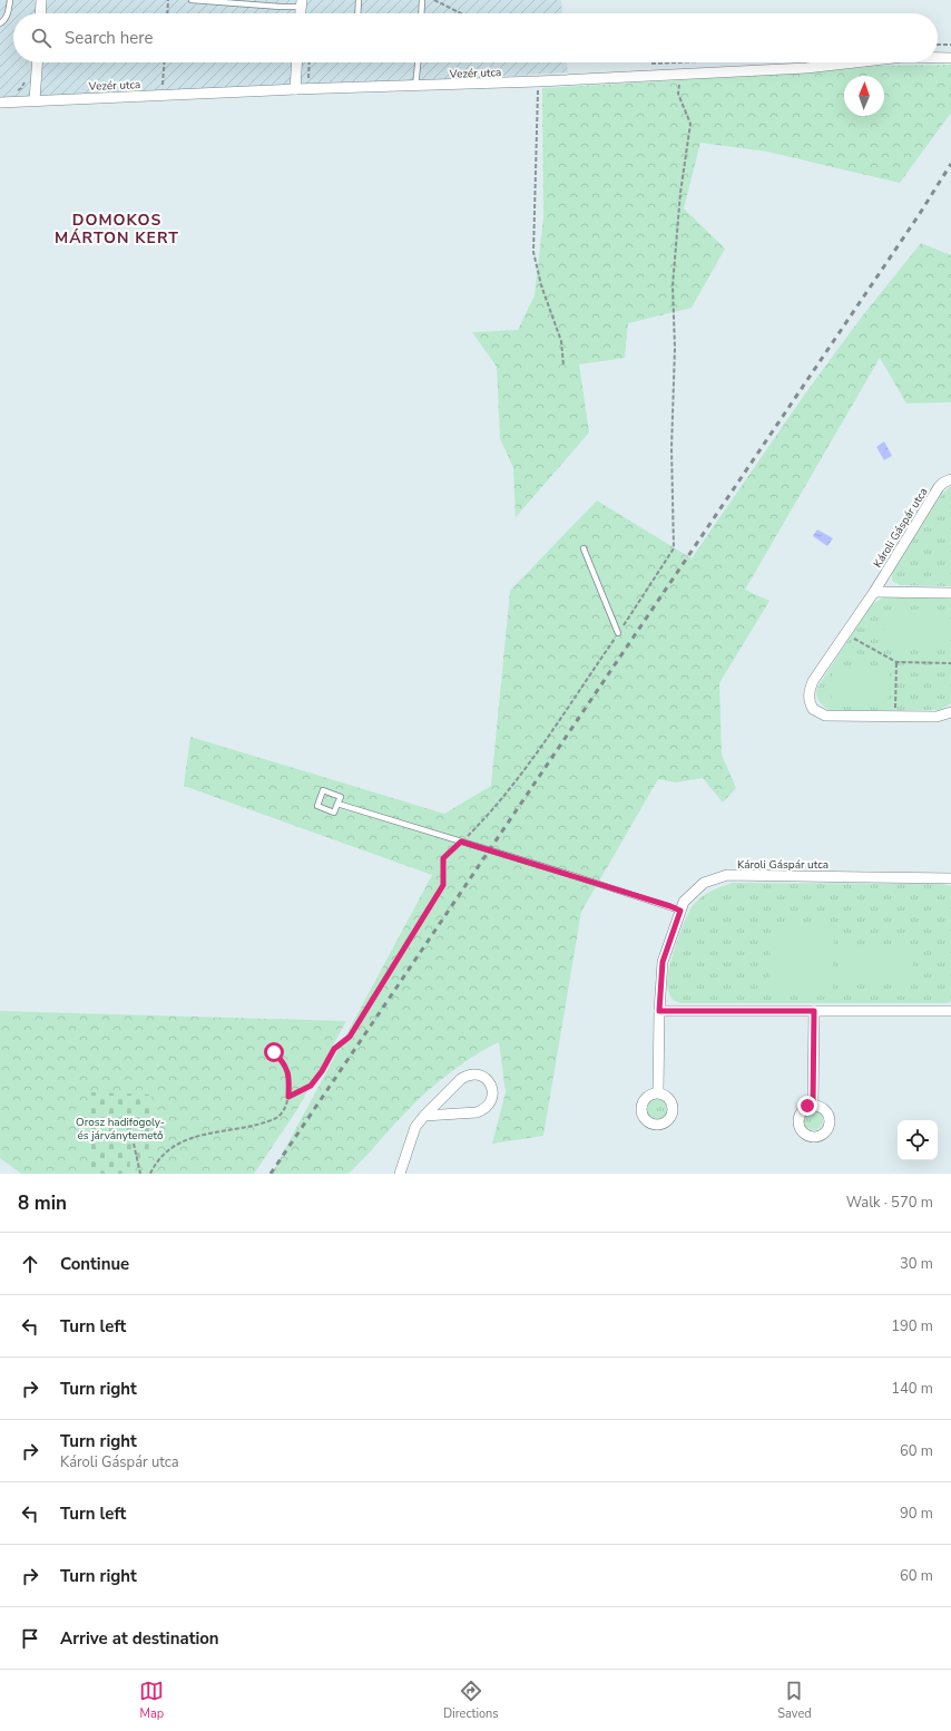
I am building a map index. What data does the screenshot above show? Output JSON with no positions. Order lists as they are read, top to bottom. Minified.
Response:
{"streets":{"street":["Vezér utca","Károli Gáspár utca"]},"districts":["DOMOKOS MÁRTON KERT"],"parks":["Orosz hadifogoly- és járványtemető"],"north":"top","page":{"search":"Search here","heading":["8 min","Walk · 570 m"],"list":[["Continue","30 m"],["Turn left","190 m"],["Turn right","140 m"],["Turn right","Károli Gáspár utca","60 m"],["Turn left","90 m"],["Turn right","60 m"],"Arrive at destination"],"nav":["Map","Directions","Saved"]}}
